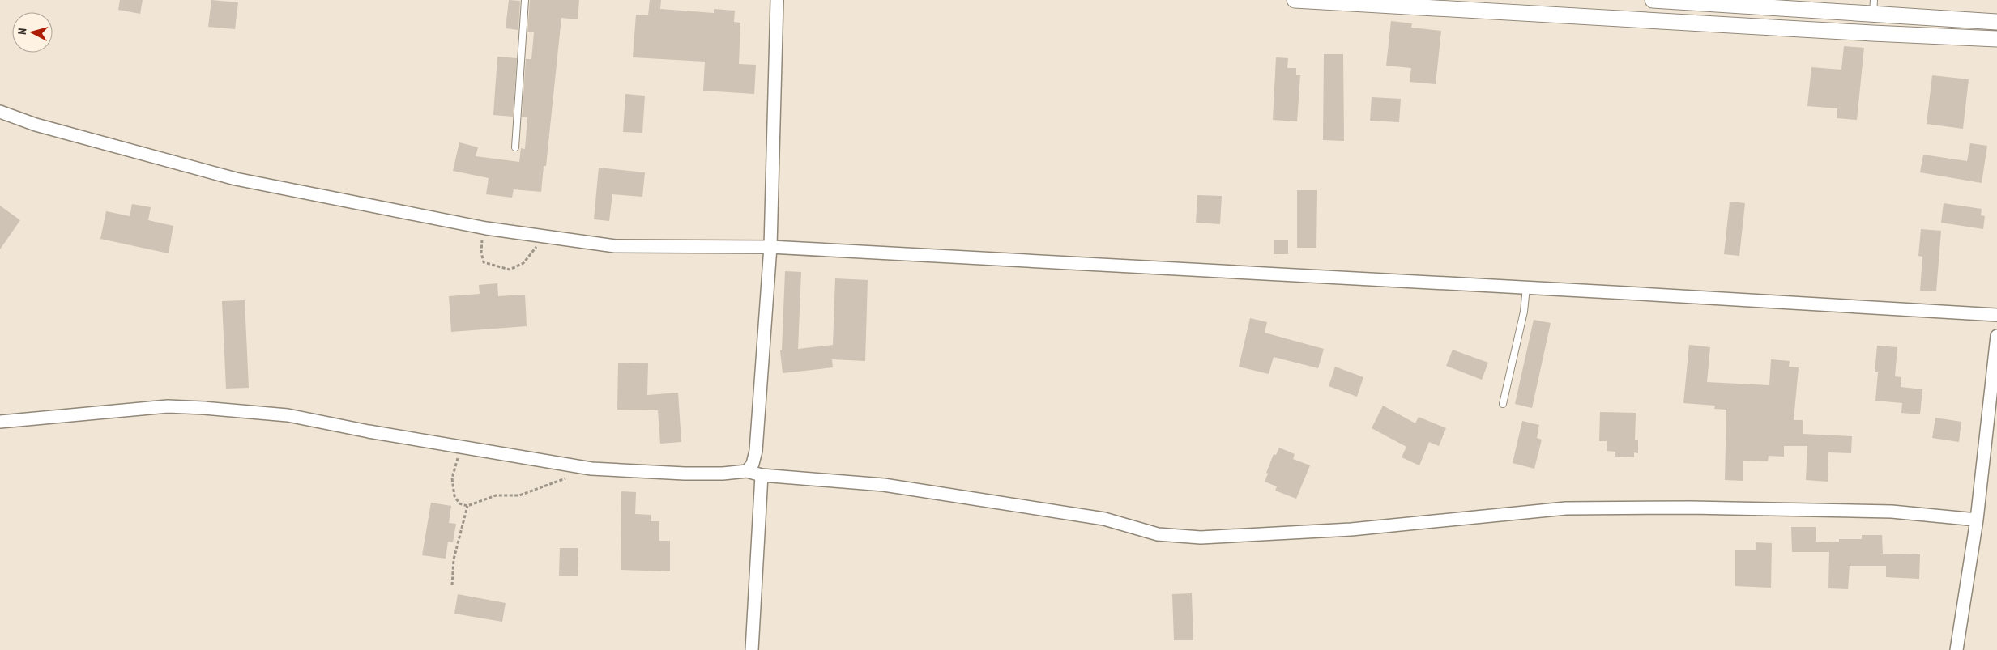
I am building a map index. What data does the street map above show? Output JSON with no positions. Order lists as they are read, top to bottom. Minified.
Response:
{"north":"left"}
